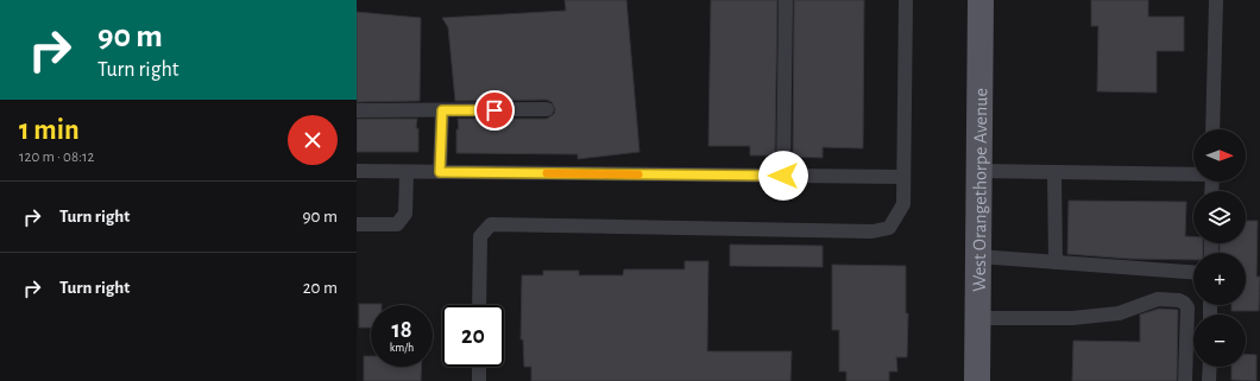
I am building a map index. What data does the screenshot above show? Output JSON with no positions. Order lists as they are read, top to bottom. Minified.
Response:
{"streets":{"main road":["West Orangethorpe Avenue"]},"north":"right","page":{"turn":["90 m","Turn right"],"heading":["1 min","120 m · 08:12"],"map_buttons":["+","−"],"list":[{"name":"Turn right","value":"90 m"},{"name":"Turn right","value":"20 m"}],"speed":"18 km/h","limit":"20"}}
